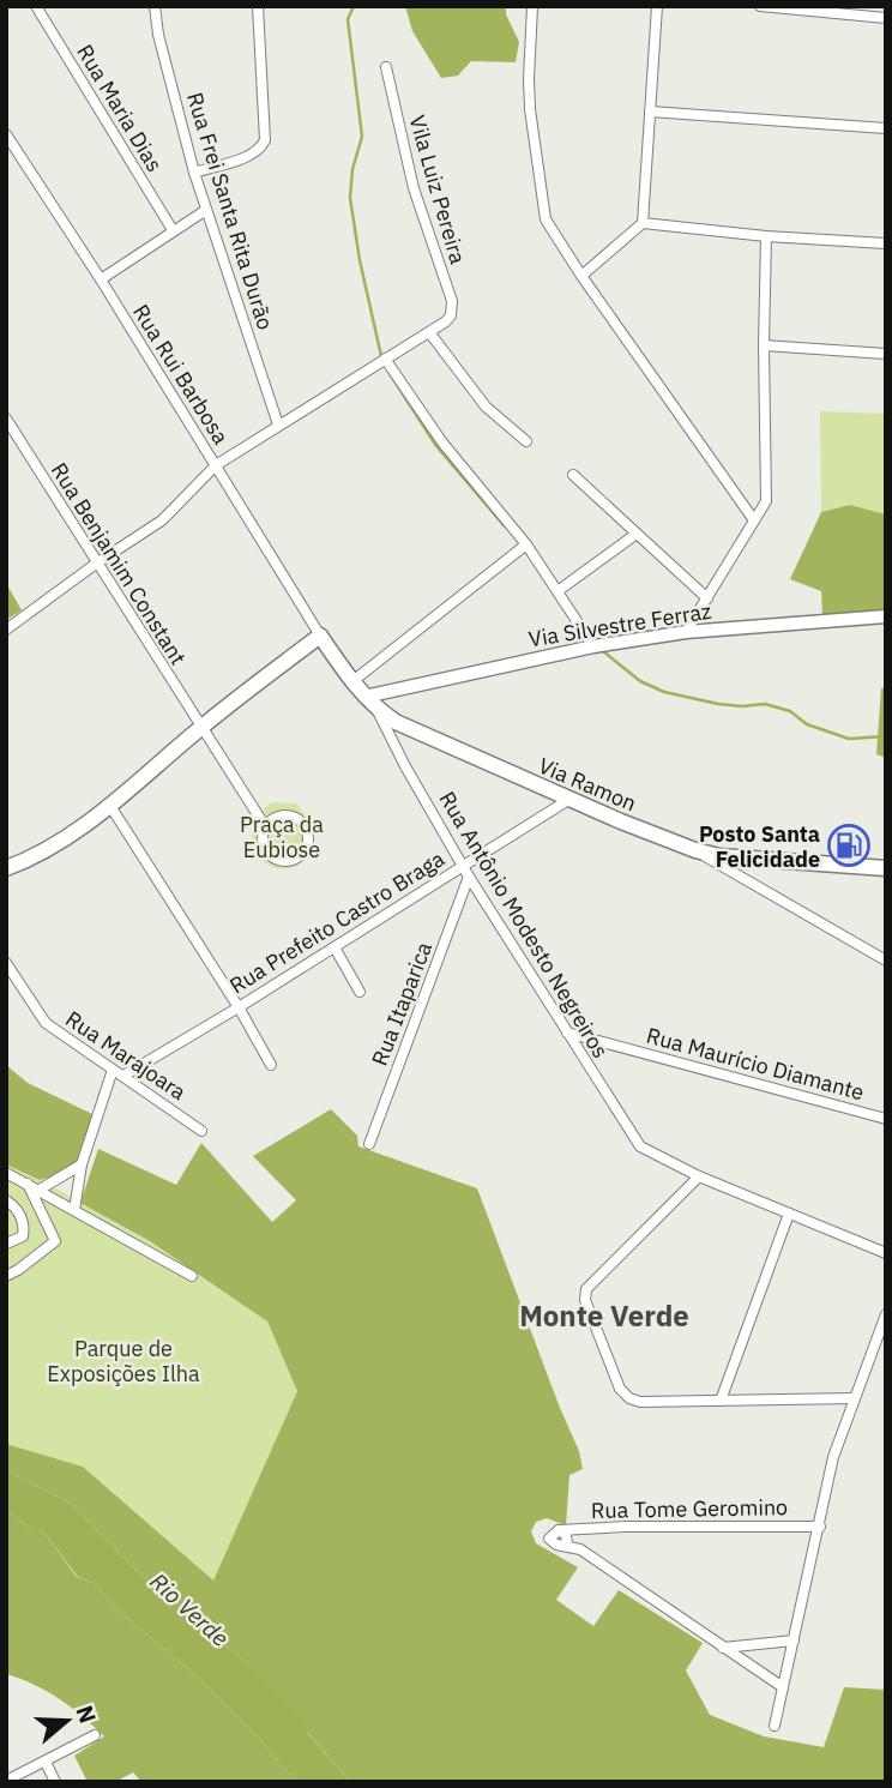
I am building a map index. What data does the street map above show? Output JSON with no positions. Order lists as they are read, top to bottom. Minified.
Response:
{"streets":{"main road":["Via Ramon"],"street":["Rua Maria Dias","Vila Luiz Pereira","Rua Frei Santa Rita Durão","Rua Rui Barbosa","Rua Benjamim Constant","Via Silvestre Ferraz","Rua Prefeito Castro Braga","Rua Antônio Modesto Negreiros","Rua Itaparica","Rua Marajoara","Rua Maurício Diamante","Rua Tome Geromino"]},"crossings":[["Rua Rui Barbosa","Via Ramon"],["Via Silvestre Ferraz","Via Ramon"],["Via Ramon","Rua Prefeito Castro Braga"],["Via Ramon","Rua Antônio Modesto Negreiros"],["Rua Prefeito Castro Braga","Rua Antônio Modesto Negreiros"],["Rua Prefeito Castro Braga","Rua Marajoara"],["Rua Antônio Modesto Negreiros","Rua Itaparica"],["Rua Antônio Modesto Negreiros","Rua Maurício Diamante"]],"districts":["Monte Verde"],"water":["Rio Verde"],"parks":["Praça da Eubiose","Parque de Exposições Ilha"],"places":{"fuel station":["Posto Santa Felicidade"]},"north":"right"}
